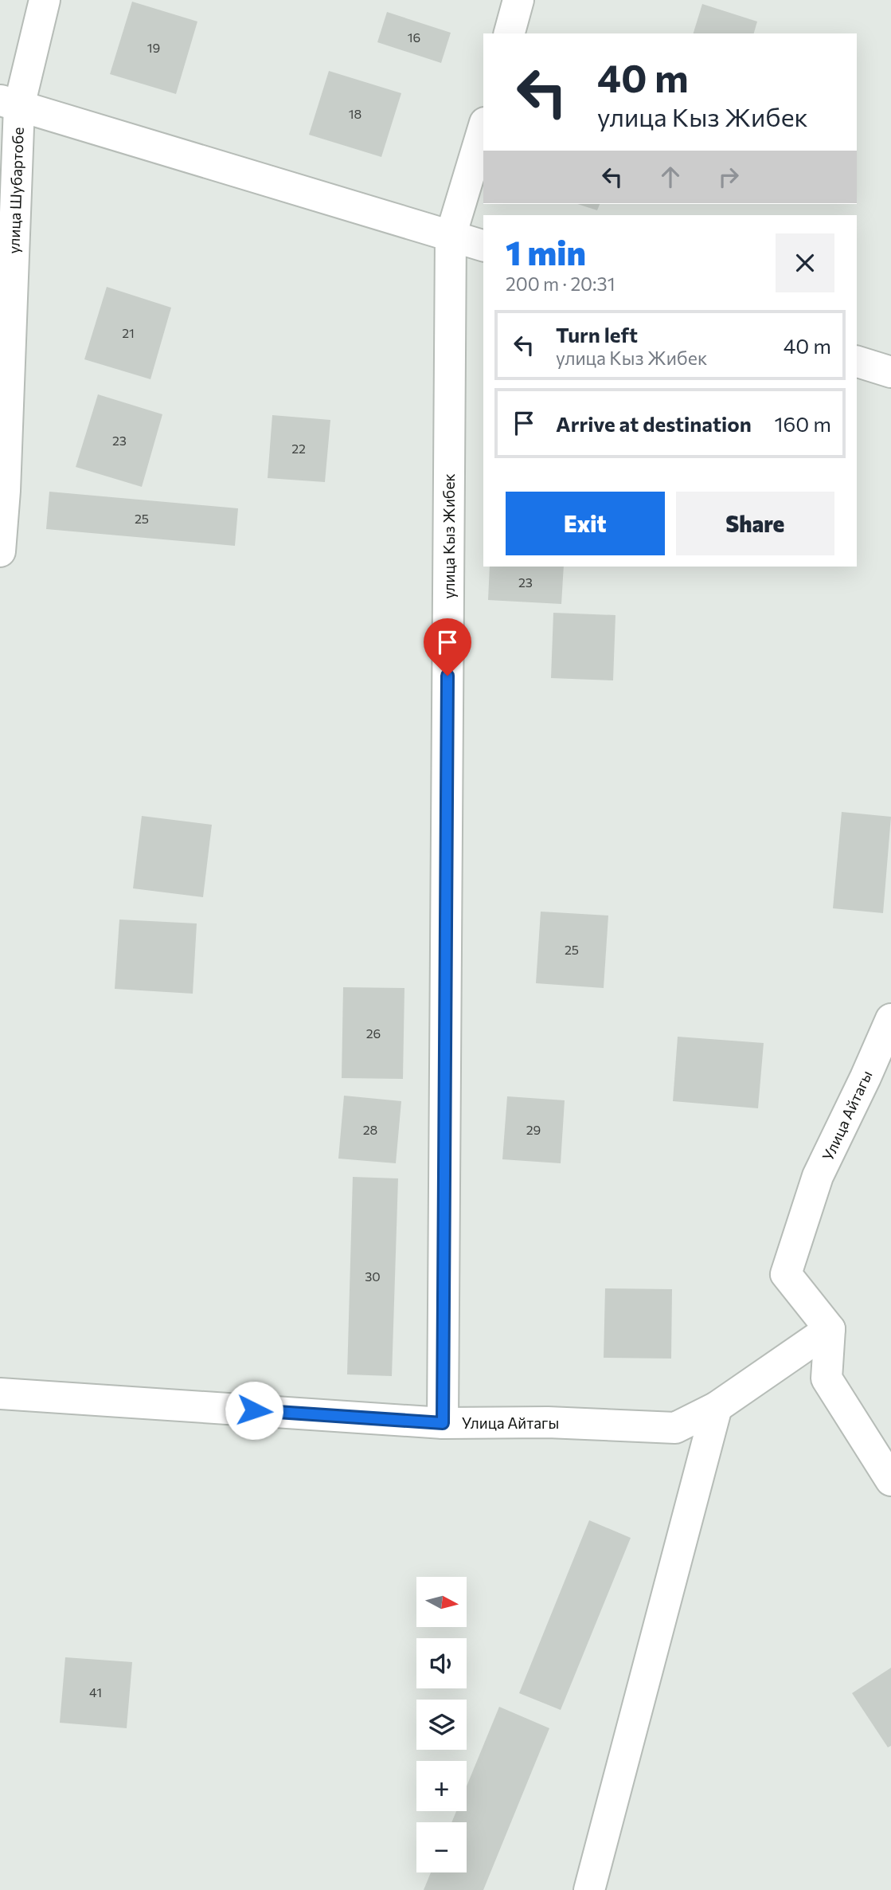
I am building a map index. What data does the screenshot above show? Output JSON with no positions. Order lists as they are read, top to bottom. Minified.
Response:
{"streets":{"street":["улица Шубартобе","улица Кыз Жибек","Улица Айтагы"]},"crossings":[["улица Кыз Жибек","Улица Айтагы"]],"house_numbers":["16","19","18","21","23","22","25","23","25","26","28","29","30","41"],"north":"right","page":{"turn":["40 m","улица Кыз Жибек"],"heading":["1 min","200 m · 20:31"],"list":[{"name":"Turn left","note":"улица Кыз Жибек","value":"40 m"},{"name":"Arrive at destination","value":"160 m"}],"buttons":["Exit","Share"],"map_buttons":["+","−"]}}
